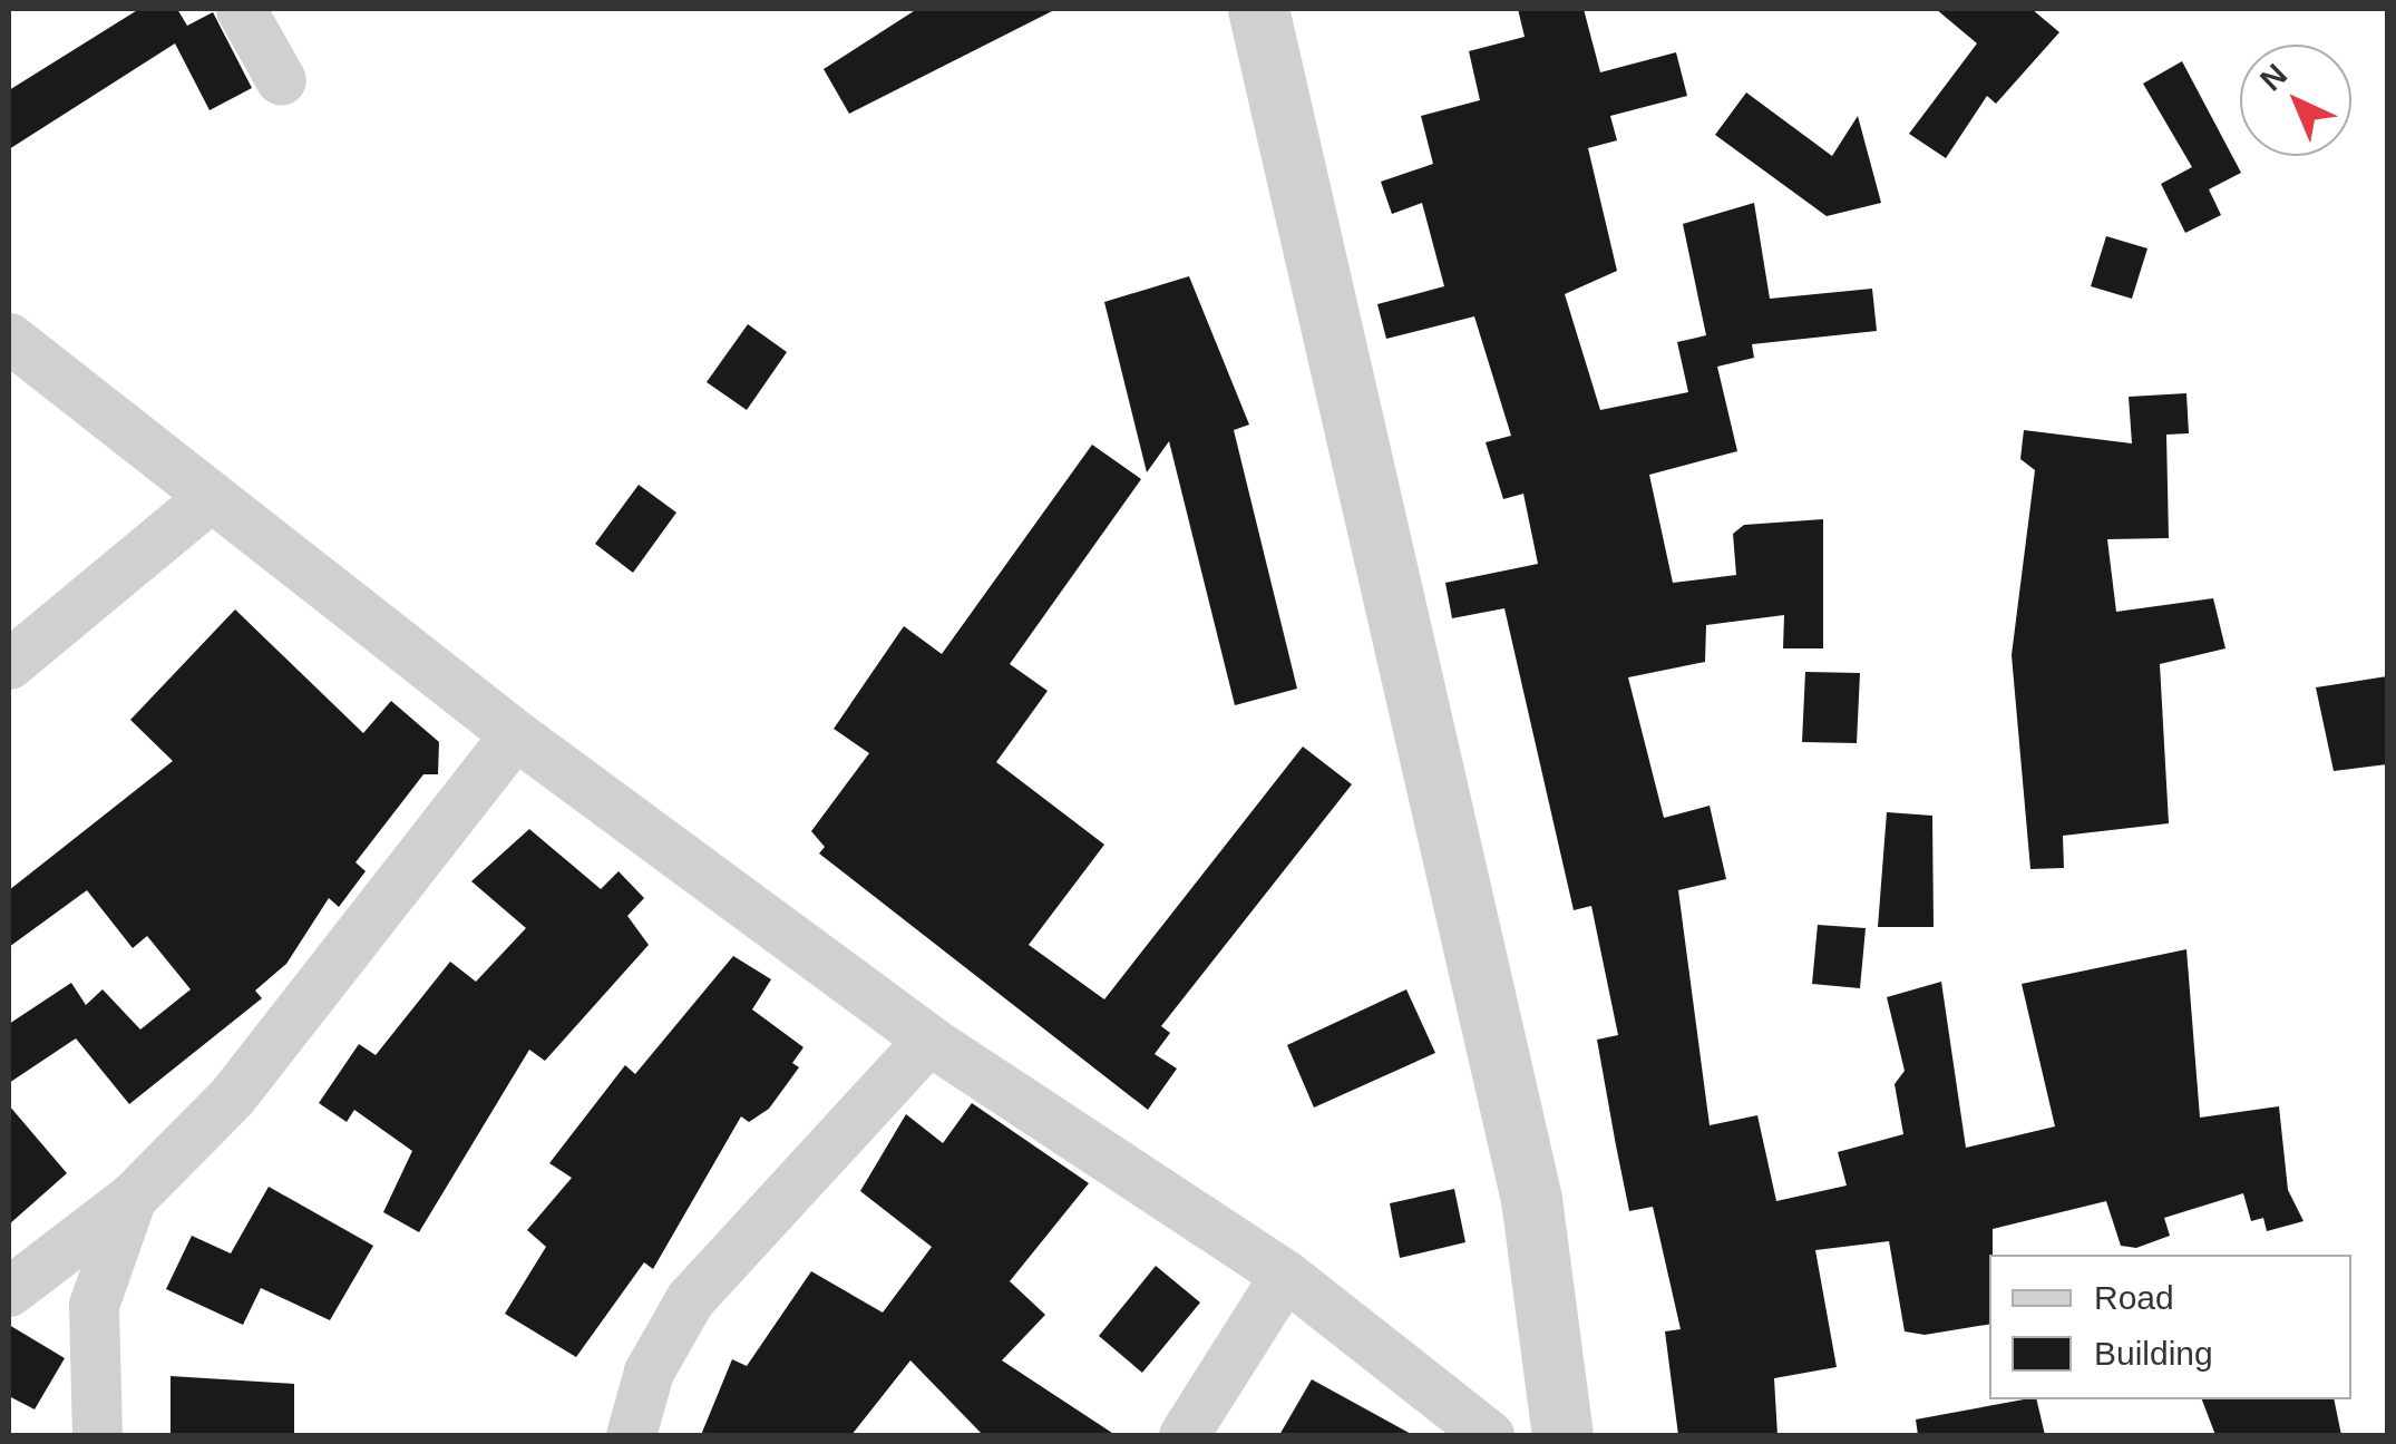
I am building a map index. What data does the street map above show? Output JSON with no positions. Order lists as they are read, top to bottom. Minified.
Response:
{"legend":["Road","Building"],"north":"top left"}
